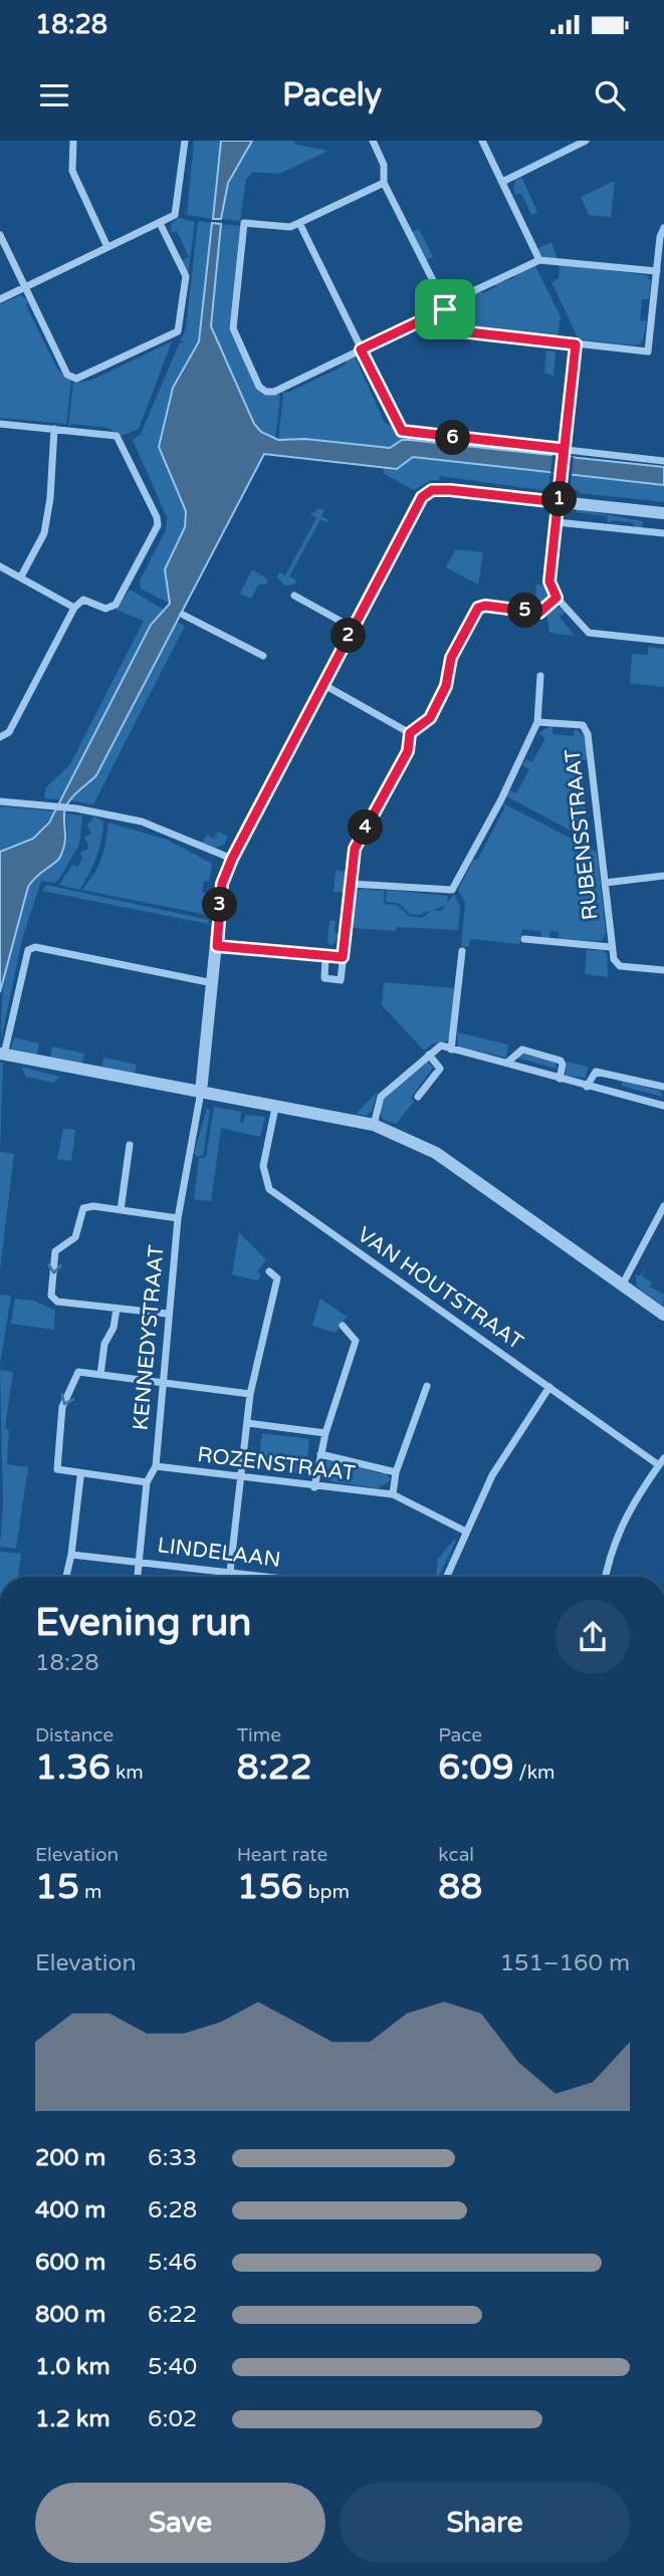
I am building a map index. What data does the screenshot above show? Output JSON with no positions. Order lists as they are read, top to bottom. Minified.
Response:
{"streets":{"street":["RUBENSSTRAAT","VAN HOUTSTRAAT","KENNEDYSTRAAT","ROZENSTRAAT","LINDELAAN"]},"crossings":[["KENNEDYSTRAAT","ROZENSTRAAT"],["KENNEDYSTRAAT","LINDELAAN"]],"page":{"status":"18:28","header":"Pacely","pins":["6","1","5","2","4","3"],"heading":["Evening run","18:28"],"stats":[["Distance","1.36 km"],["Time","8:22"],["Pace","6:09 /km"],["Elevation","15 m"],["Heart rate","156 bpm"],["kcal","88"]],"chart":["Elevation","151–160 m"],"list":[{"name":"200 m","note":"6:33"},{"name":"400 m","note":"6:28"},{"name":"600 m","note":"5:46"},{"name":"800 m","note":"6:22"},{"name":"1.0 km","note":"5:40"},{"name":"1.2 km","note":"6:02"}],"buttons":["Save","Share"]}}
